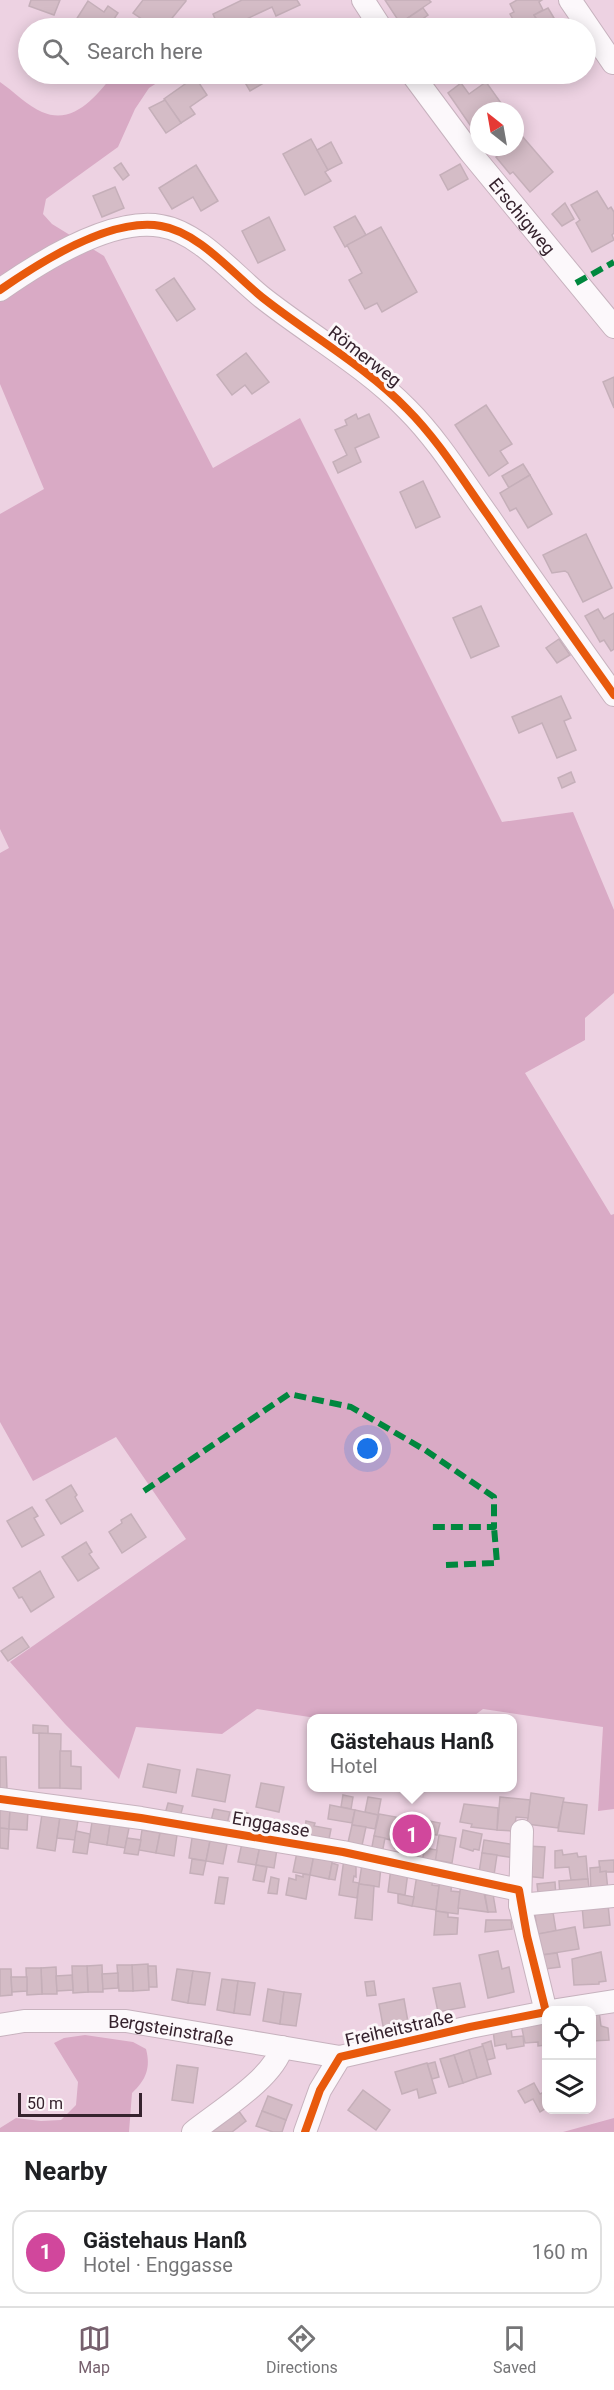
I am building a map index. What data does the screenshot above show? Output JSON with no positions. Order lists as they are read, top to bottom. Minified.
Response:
{"streets":{"street":["Erschigweg","Römerweg","Enggasse","Freiheitstraße","Bergsteinstraße"]},"crossings":[["Freiheitstraße","Bergsteinstraße"]],"scale_bar":"50 m","north":"top left","page":{"search":"Search here","popup":["Gästehaus Hanß","Hotel"],"pins":"1","scale":"50 m","heading":"Nearby","list":[{"mark":"1","name":"Gästehaus Hanß","note":"Hotel · Enggasse","value":"160 m"}],"nav":["Map","Directions","Saved"]}}
